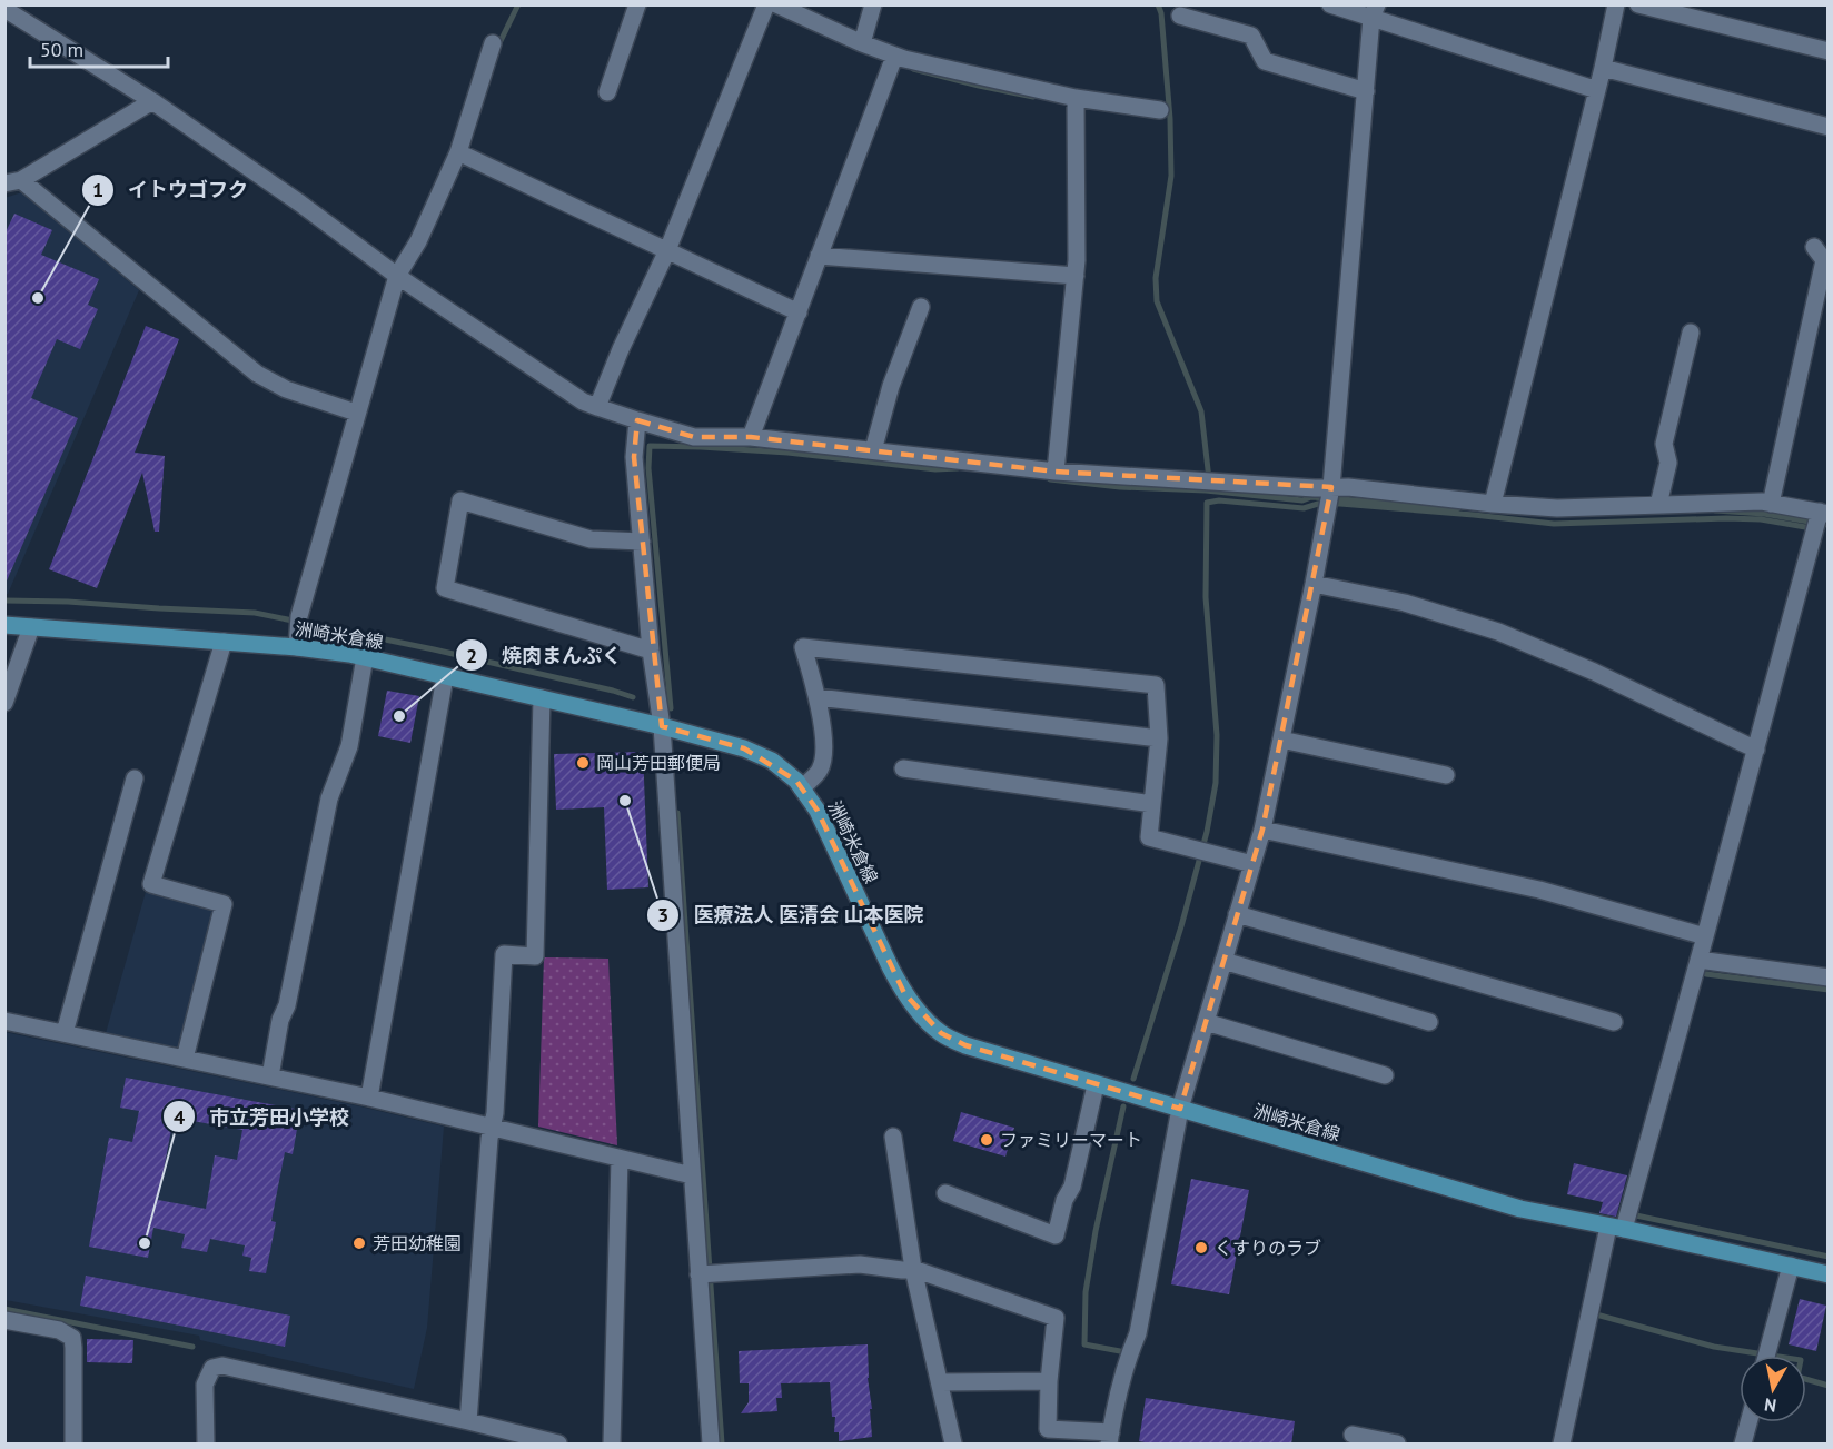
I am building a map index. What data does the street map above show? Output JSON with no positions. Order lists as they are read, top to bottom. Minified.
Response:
{"streets":{"main road":["洲崎米倉線"]},"places":["イトウゴフク","焼肉まんぷく","岡山芳田郵便局","医療法人 医清会 山本医院","ファミリーマート","市立芳田小学校","芳田幼稚園","くすりのラブ"],"scale_bar":"50 m","north":"bottom"}
